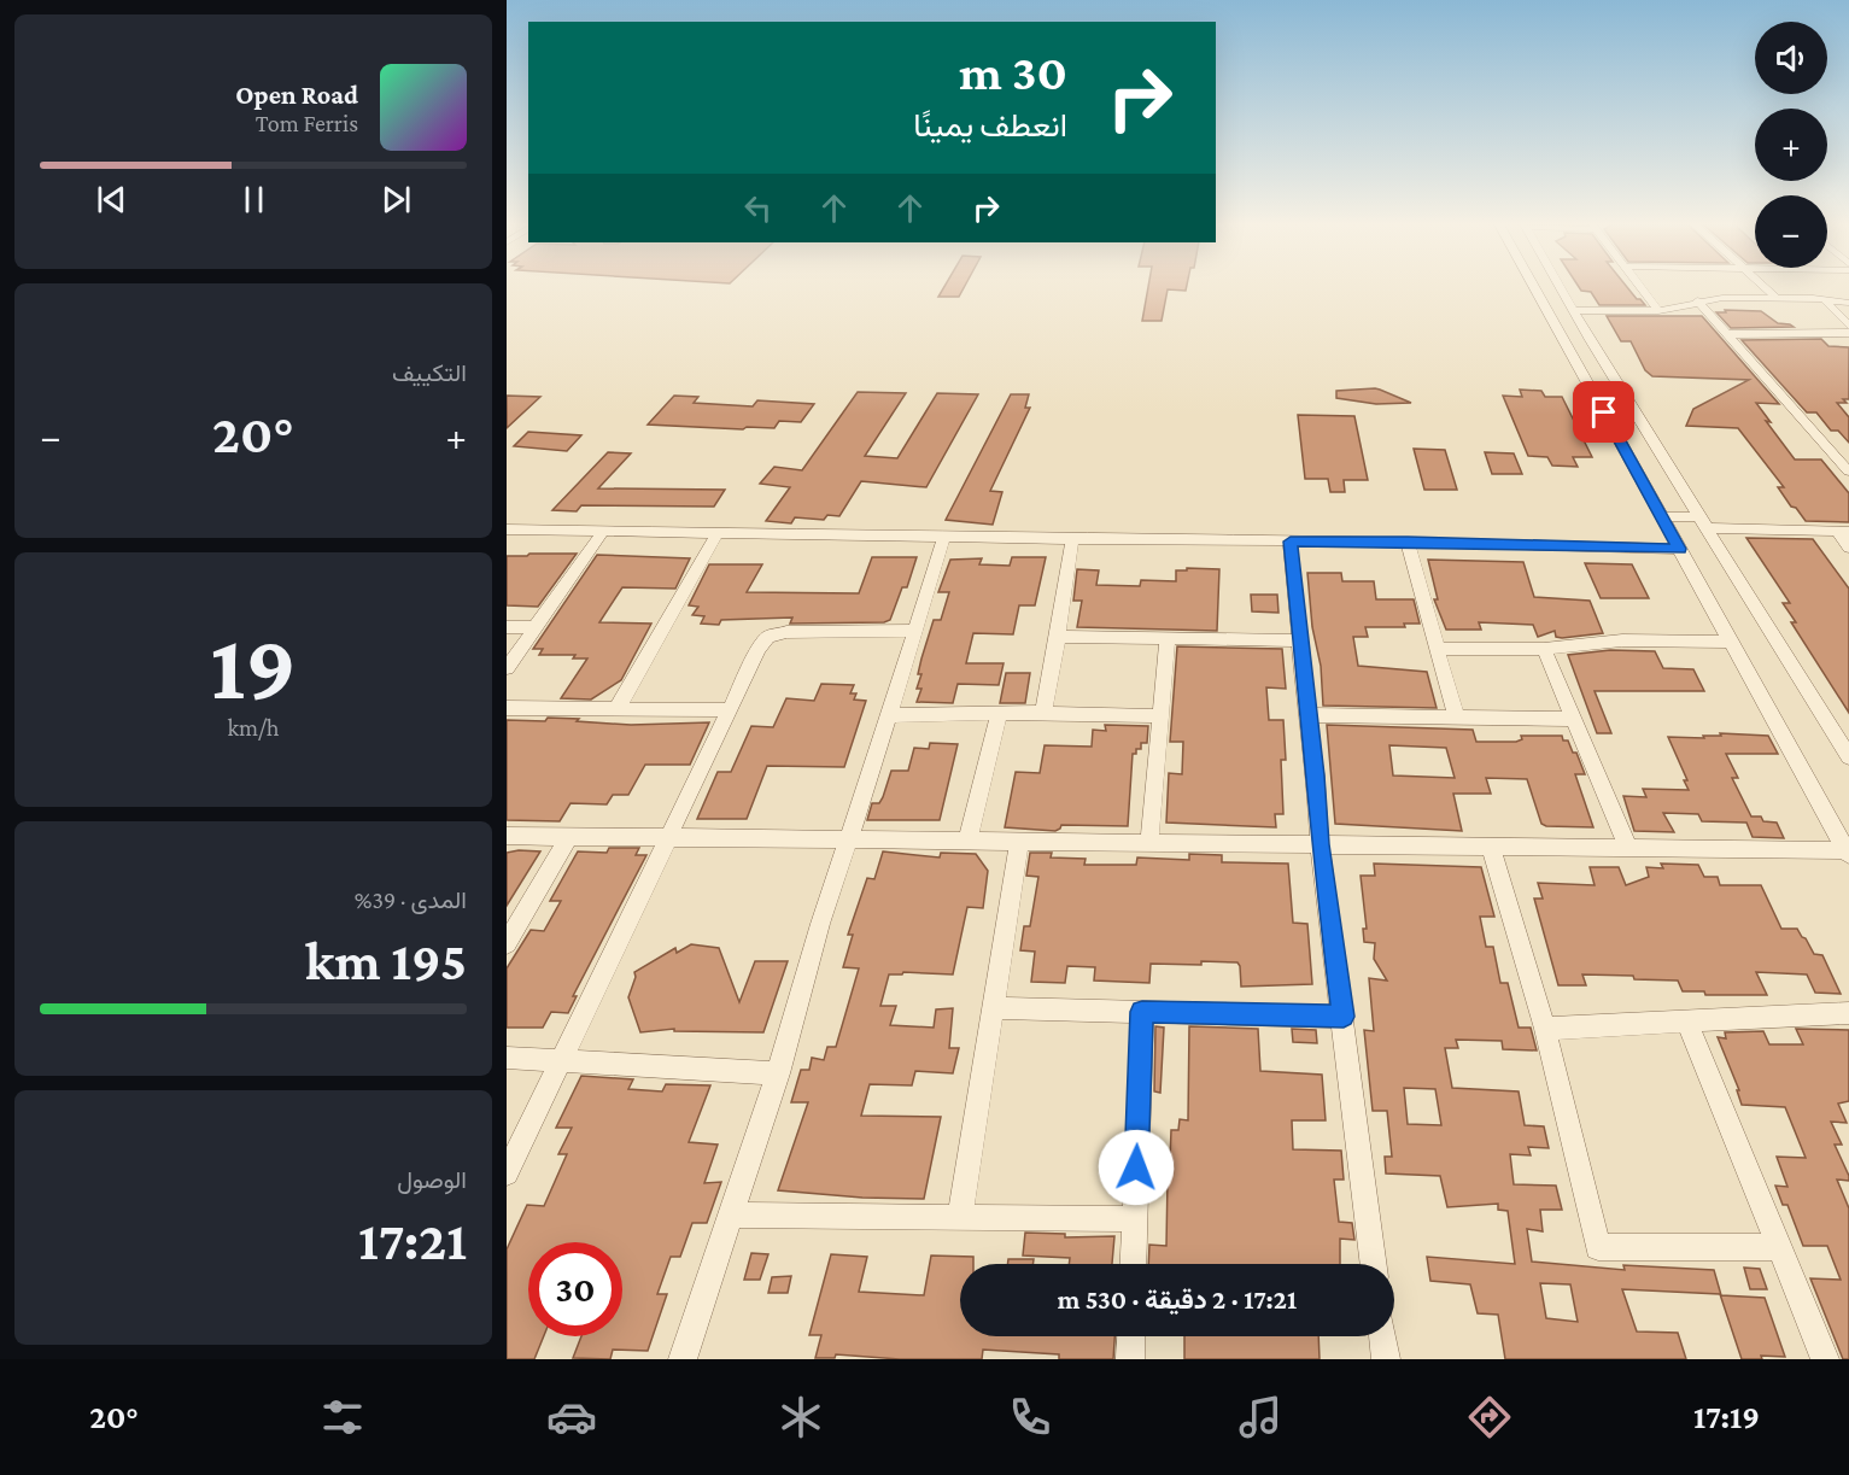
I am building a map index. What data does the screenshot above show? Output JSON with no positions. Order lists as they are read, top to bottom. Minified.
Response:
{"page":{"map_buttons":["+","−"],"turn":["30 m","انعطف يمينًا"],"song":["Open Road","Tom Ferris"],"tile":["التكييف",["19","km/h"],["المدى · 39%","195 km"],["الوصول","17:21"]],"heat":["−","20°","+"],"limit":"30","trip":"17:21 · 2 دقيقة · 530 m","tabs":["17:19","20°"]}}
